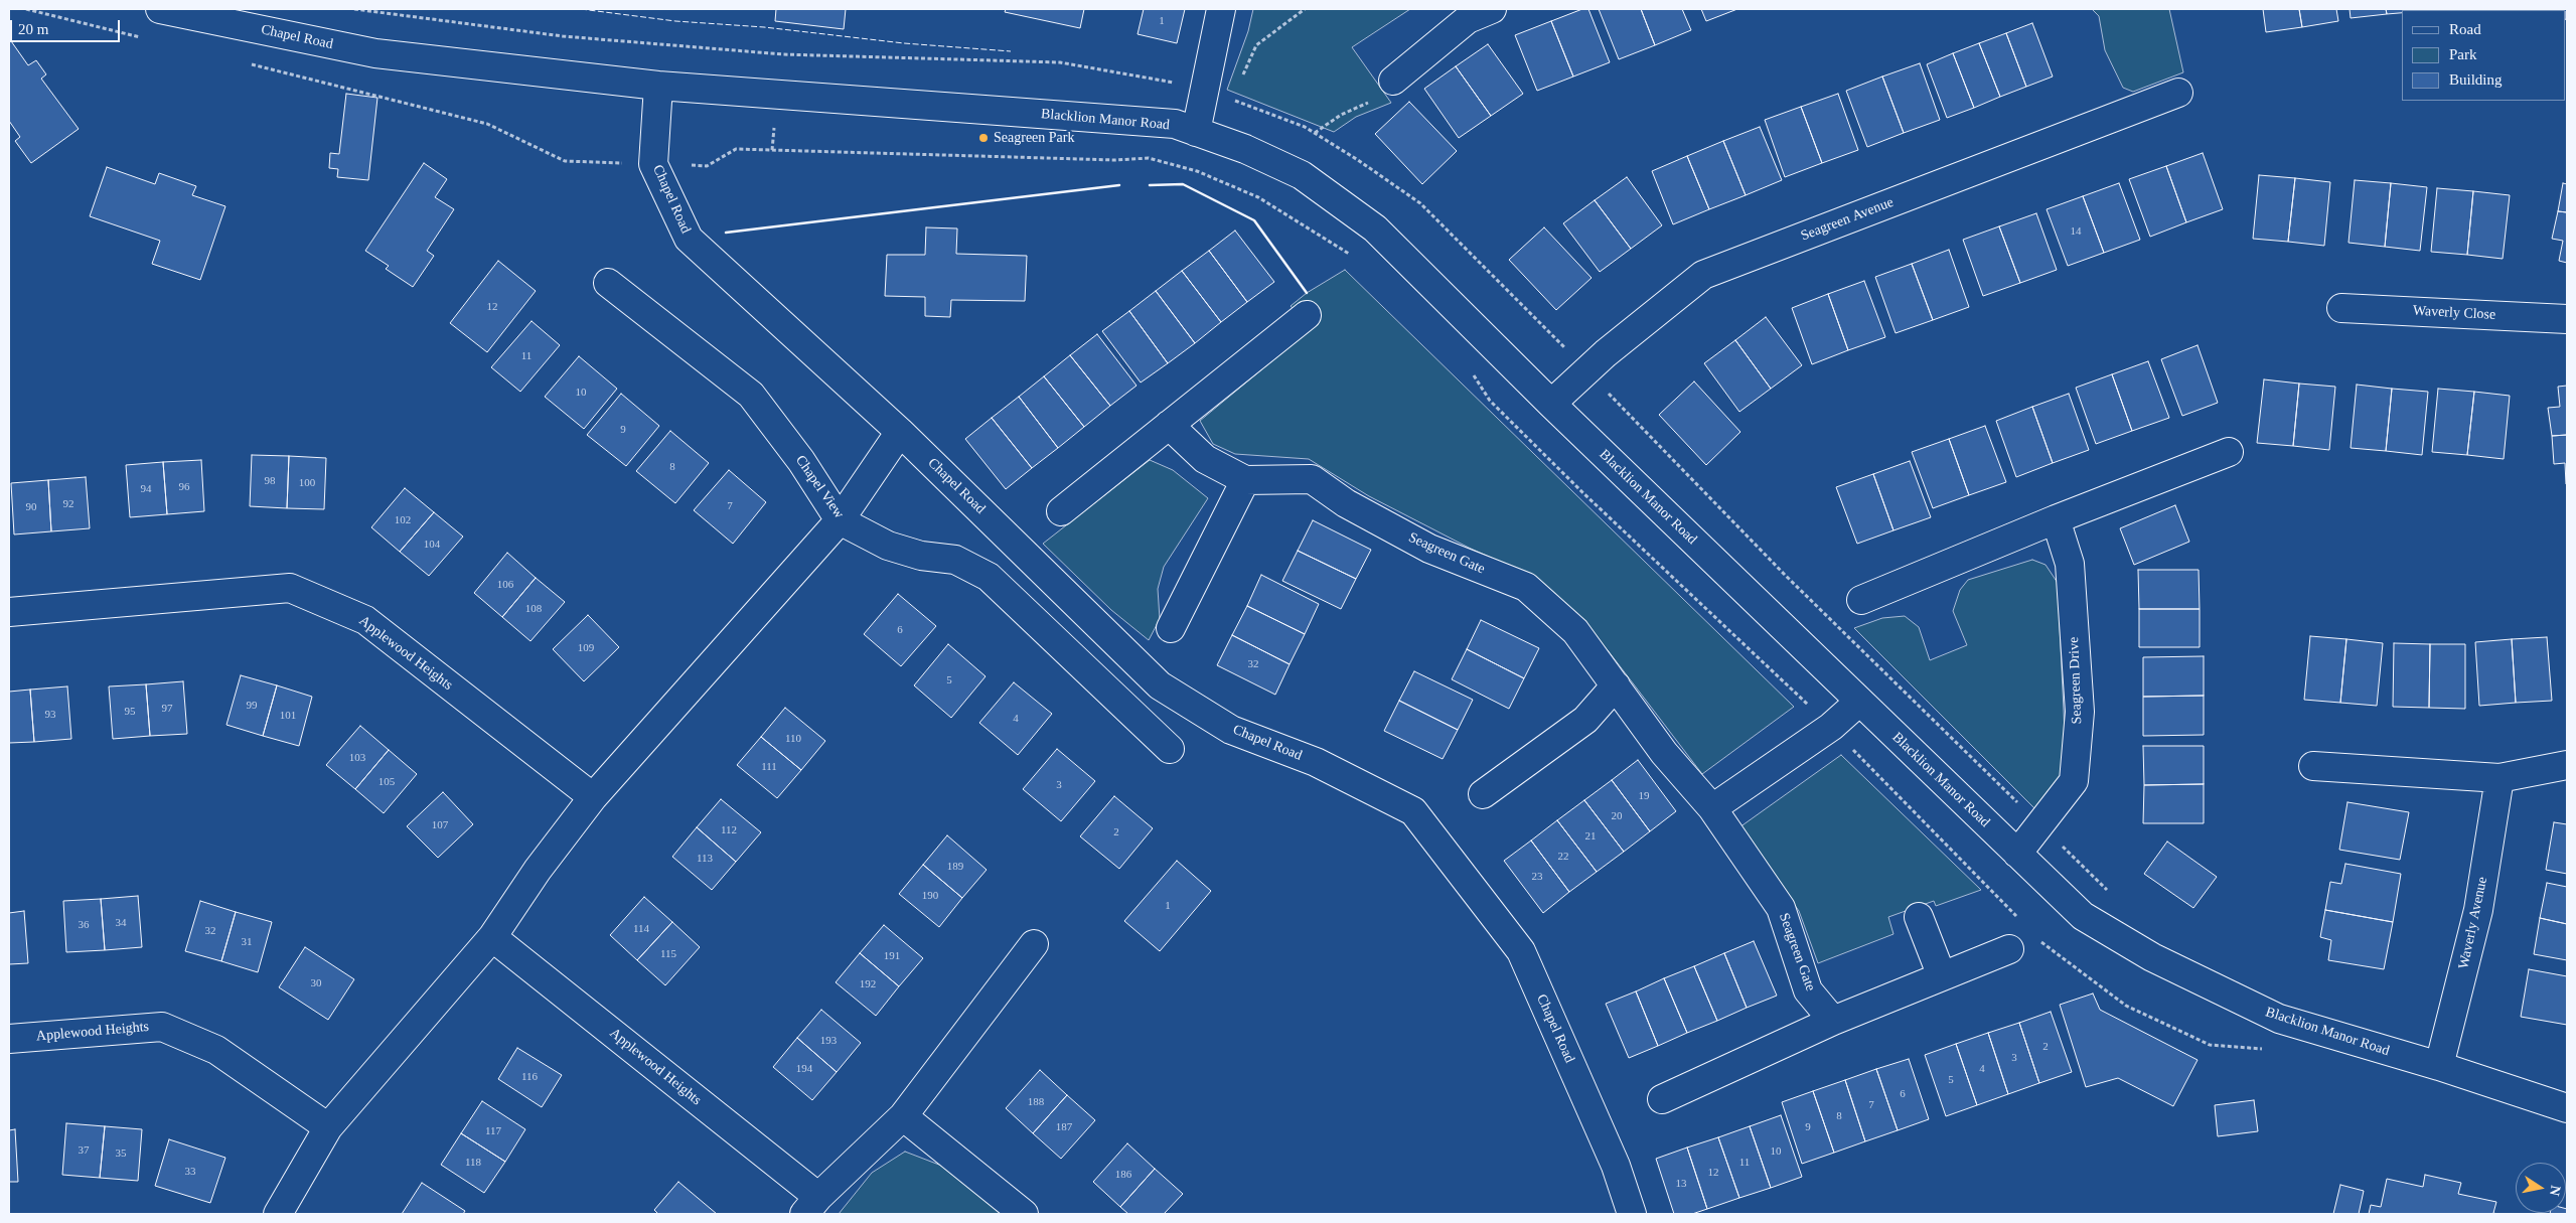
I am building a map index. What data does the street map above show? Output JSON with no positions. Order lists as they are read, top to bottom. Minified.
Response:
{"streets":{"street":["Chapel Road","Blacklion Manor Road","Seagreen Avenue","Waverly Close","Chapel View","Seagreen Gate","Applewood Heights","Seagreen Drive","Waverly Avenue"]},"crossings":[["Chapel Road","Blacklion Manor Road"],["Blacklion Manor Road","Seagreen Avenue"],["Blacklion Manor Road","Seagreen Drive"],["Blacklion Manor Road","Waverly Avenue"]],"places":["Seagreen Park"],"house_numbers":["1","14","12","11","10","9","8","98","100","96","94","92","7","90","102","104","106","108","6","109","32","5","99","97","95","93","101","4","110","103","111","105","3","19","20","107","112","2","21","22","113","189","23","190","1","34","36","114","32","31","115","191","30","192","193","2","3","194","4","116","5","6","188","7","8","187","9","117","37","10","35","118","11","33","12","186","13"],"legend":["Road","Park","Building"],"scale_bar":"20 m","north":"right"}
